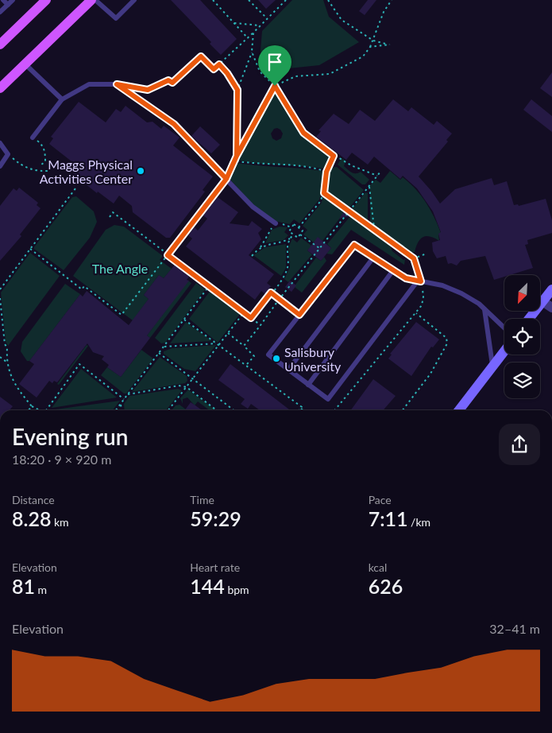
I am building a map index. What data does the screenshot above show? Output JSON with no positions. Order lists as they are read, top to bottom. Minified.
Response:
{"parks":["The Angle"],"places":["Maggs Physical Activities Center","Salisbury University"],"north":"bottom left","page":{"heading":["Evening run","18:20 · 9 × 920 m"],"stats":[["Distance","8.28 km"],["Time","59:29"],["Pace","7:11 /km"],["Elevation","81 m"],["Heart rate","144 bpm"],["kcal","626"]],"chart":["Elevation","32–41 m"]}}
